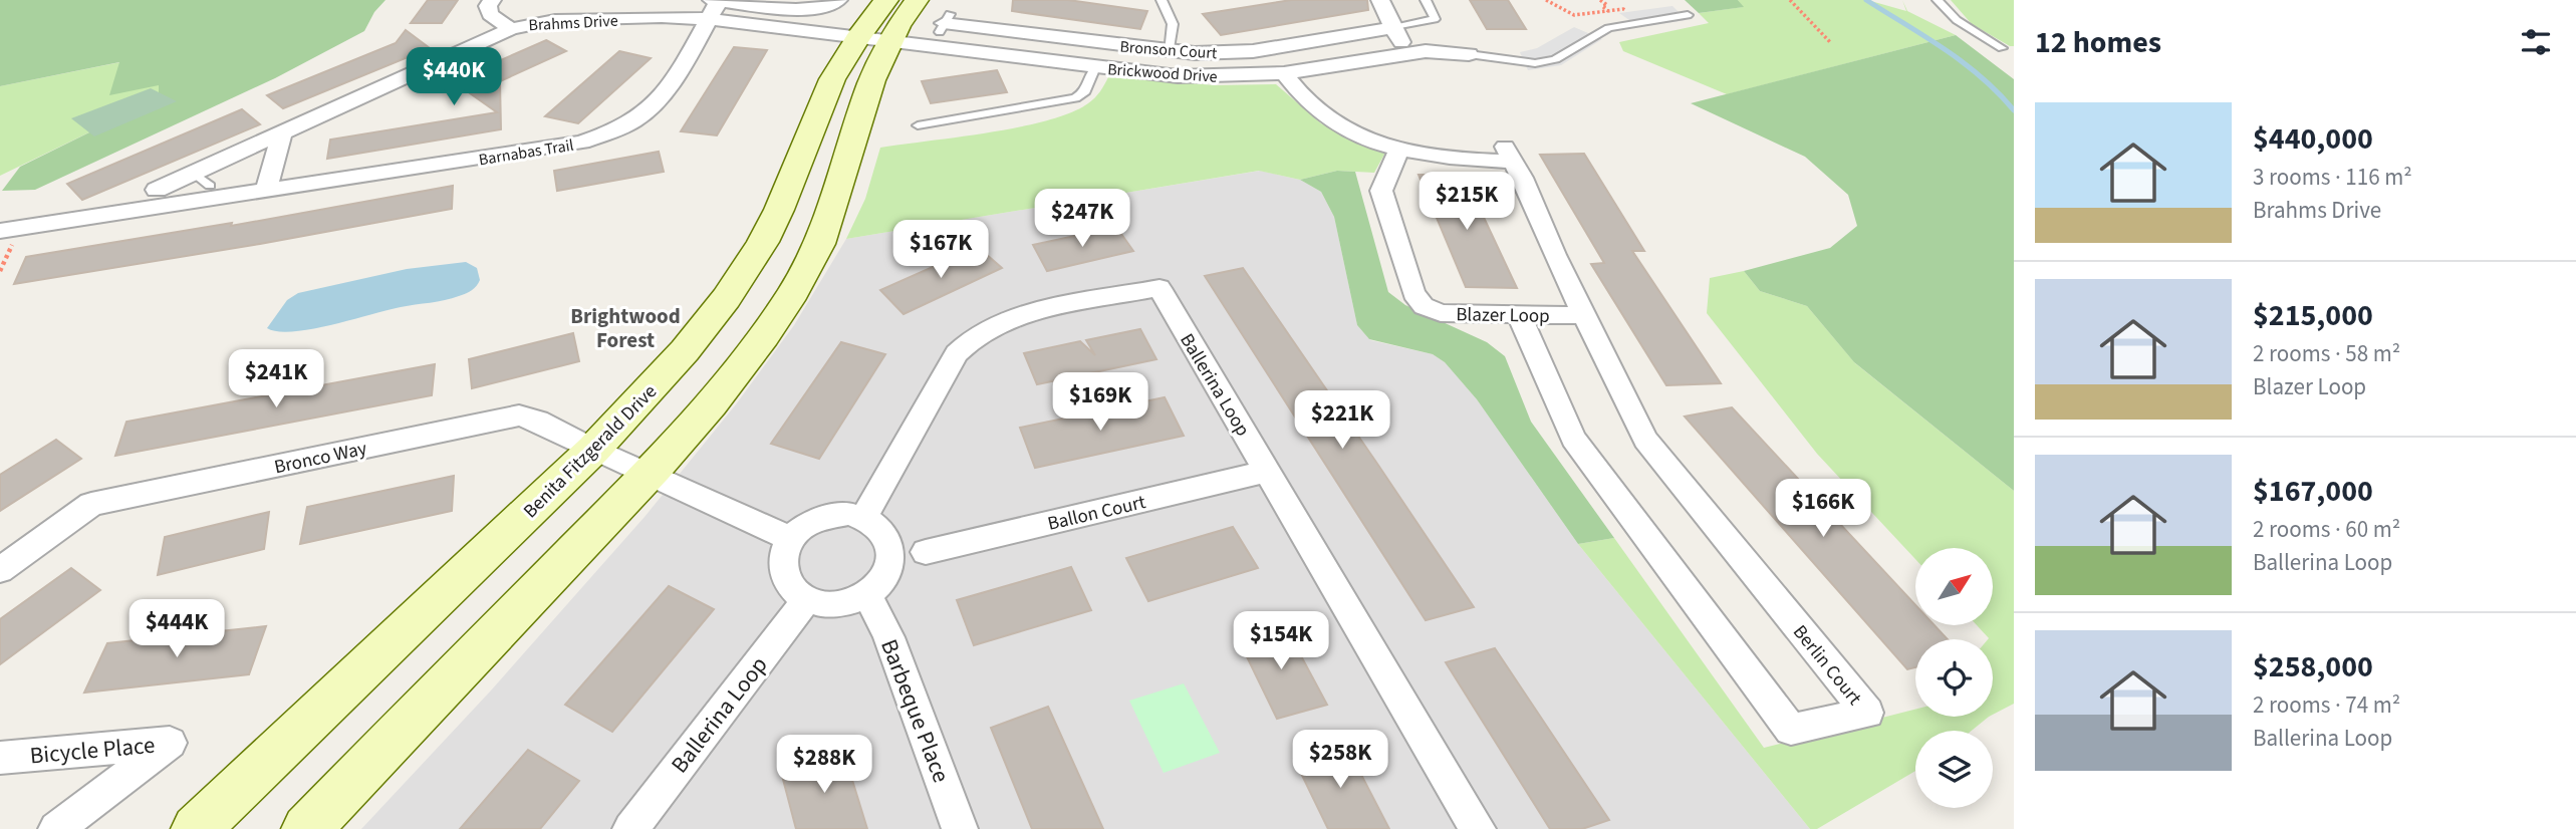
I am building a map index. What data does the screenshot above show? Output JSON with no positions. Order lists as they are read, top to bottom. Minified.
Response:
{"streets":{"main road":["Benita Fitzgerald Drive"],"street":["Brahms Drive","Bronson Court","Brickwood Drive","Barnabas Trail","Blazer Loop","Ballerina Loop","Bronco Way","Ballon Court","Berlin Court","Barbeque Place","Bicycle Place"]},"crossings":[["Brahms Drive","Brickwood Drive"],["Brahms Drive","Barnabas Trail"],["Brahms Drive","Benita Fitzgerald Drive"],["Brickwood Drive","Benita Fitzgerald Drive"],["Brickwood Drive","Berlin Court"],["Blazer Loop","Berlin Court"],["Ballerina Loop","Ballon Court"],["Ballerina Loop","Barbeque Place"],["Benita Fitzgerald Drive","Bronco Way"]],"districts":["Brightwood Forest"],"north":"top right","page":{"heading":"12 homes","price":["$440K","$215K","$247K","$167K","$241K","$169K","$221K","$166K","$444K","$154K","$258K","$288K"],"list":[{"name":"$440,000","note":"3 rooms · 116 m² · Brahms Drive"},{"name":"$215,000","note":"2 rooms · 58 m² · Blazer Loop"},{"name":"$167,000","note":"2 rooms · 60 m² · Ballerina Loop"},{"name":"$258,000","note":"2 rooms · 74 m² · Ballerina Loop"}]}}
